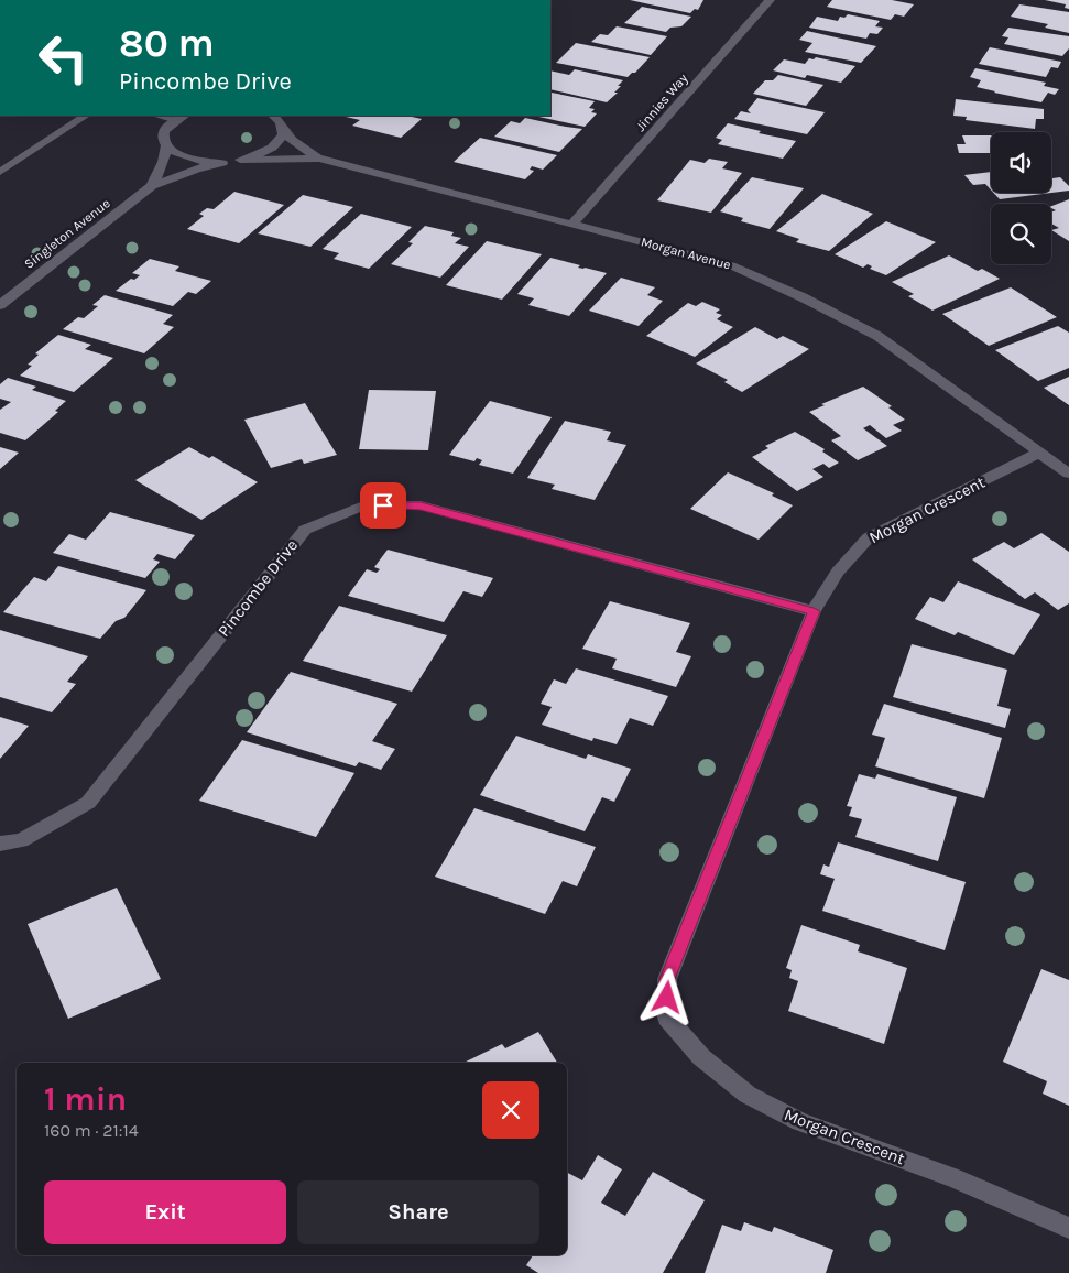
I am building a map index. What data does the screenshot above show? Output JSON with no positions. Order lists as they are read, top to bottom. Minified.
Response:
{"streets":{"street":["Jinnies Way","Singleton Avenue","Morgan Avenue","Morgan Crescent","Pincombe Drive"]},"crossings":[["Jinnies Way","Morgan Avenue"],["Morgan Avenue","Morgan Crescent"],["Morgan Crescent","Pincombe Drive"]],"page":{"turn":["80 m","Pincombe Drive"],"heading":["1 min","160 m · 21:14"],"buttons":["Exit","Share"]}}
